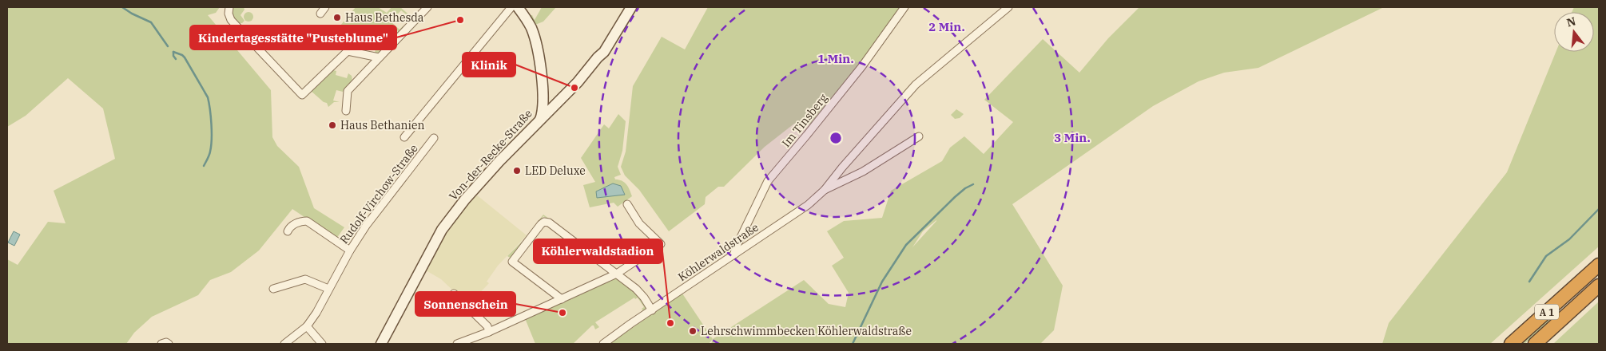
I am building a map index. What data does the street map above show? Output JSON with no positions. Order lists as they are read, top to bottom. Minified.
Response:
{"streets":{"highway":["A 1"],"street":["Im Tinsberg","Von-der-Recke-Straße","Rudolf-Virchow-Straße","Köhlerwaldstraße"]},"crossings":[["Im Tinsberg","Köhlerwaldstraße"]],"places":["Haus Bethesda","Kindertagesstätte \"Pusteblume\"","Klinik","Haus Bethanien","LED Deluxe","Sonnenschein","Köhlerwaldstadion","Lehrschwimmbecken Köhlerwaldstraße"],"north":"top","rings":["2 Min.","1 Min.","3 Min."]}
